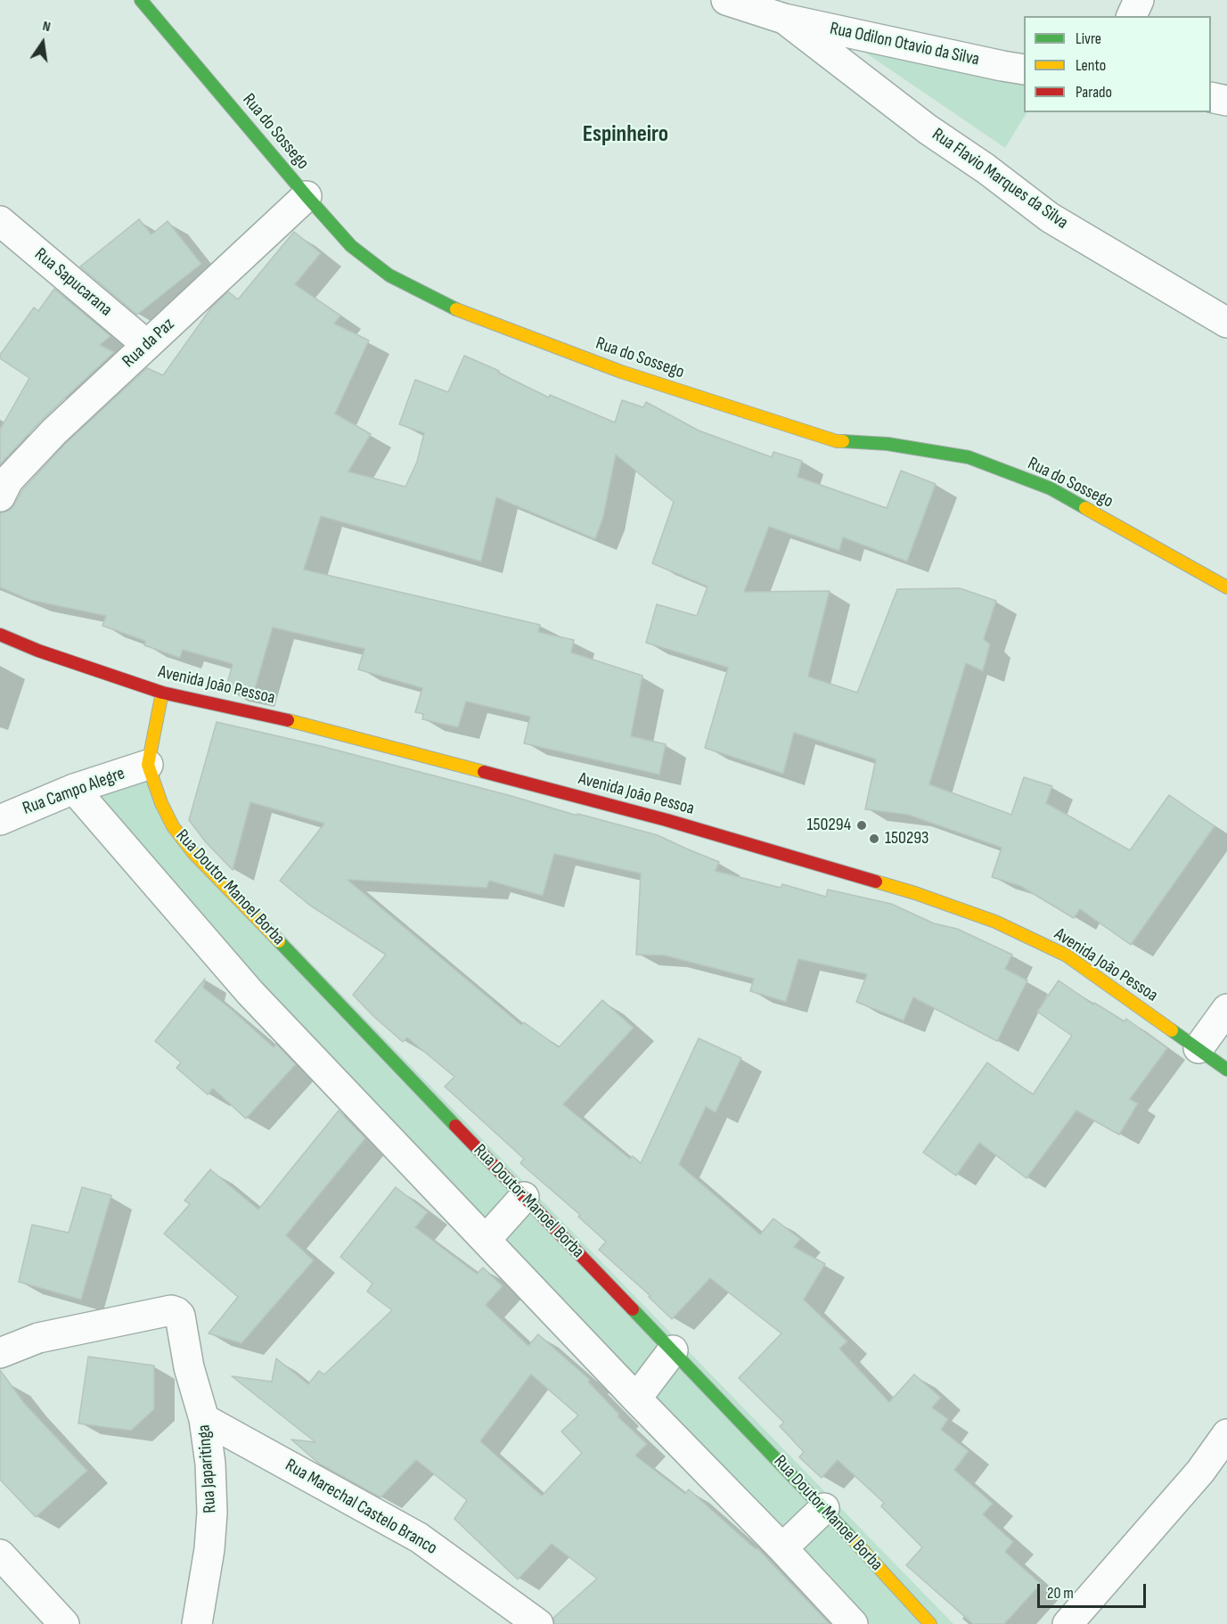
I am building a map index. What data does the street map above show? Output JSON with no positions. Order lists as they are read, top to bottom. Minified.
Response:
{"streets":{"street":["Rua Odilon Otavio da Silva","Rua do Sossego","Rua Flavio Marques da Silva","Rua Sapucarana","Rua da Paz","Avenida João Pessoa","Rua Campo Alegre","Rua Doutor Manoel Borba","Rua Japaritinga","Rua Marechal Castelo Branco"]},"crossings":[["Rua Odilon Otavio da Silva","Rua Flavio Marques da Silva"],["Rua do Sossego","Rua da Paz"],["Rua Sapucarana","Rua da Paz"],["Rua Campo Alegre","Rua Doutor Manoel Borba"],["Rua Japaritinga","Rua Marechal Castelo Branco"]],"districts":["Espinheiro"],"places":["150294","150293"],"legend":["Livre","Lento","Parado"],"scale_bar":"20 m","north":"top"}
